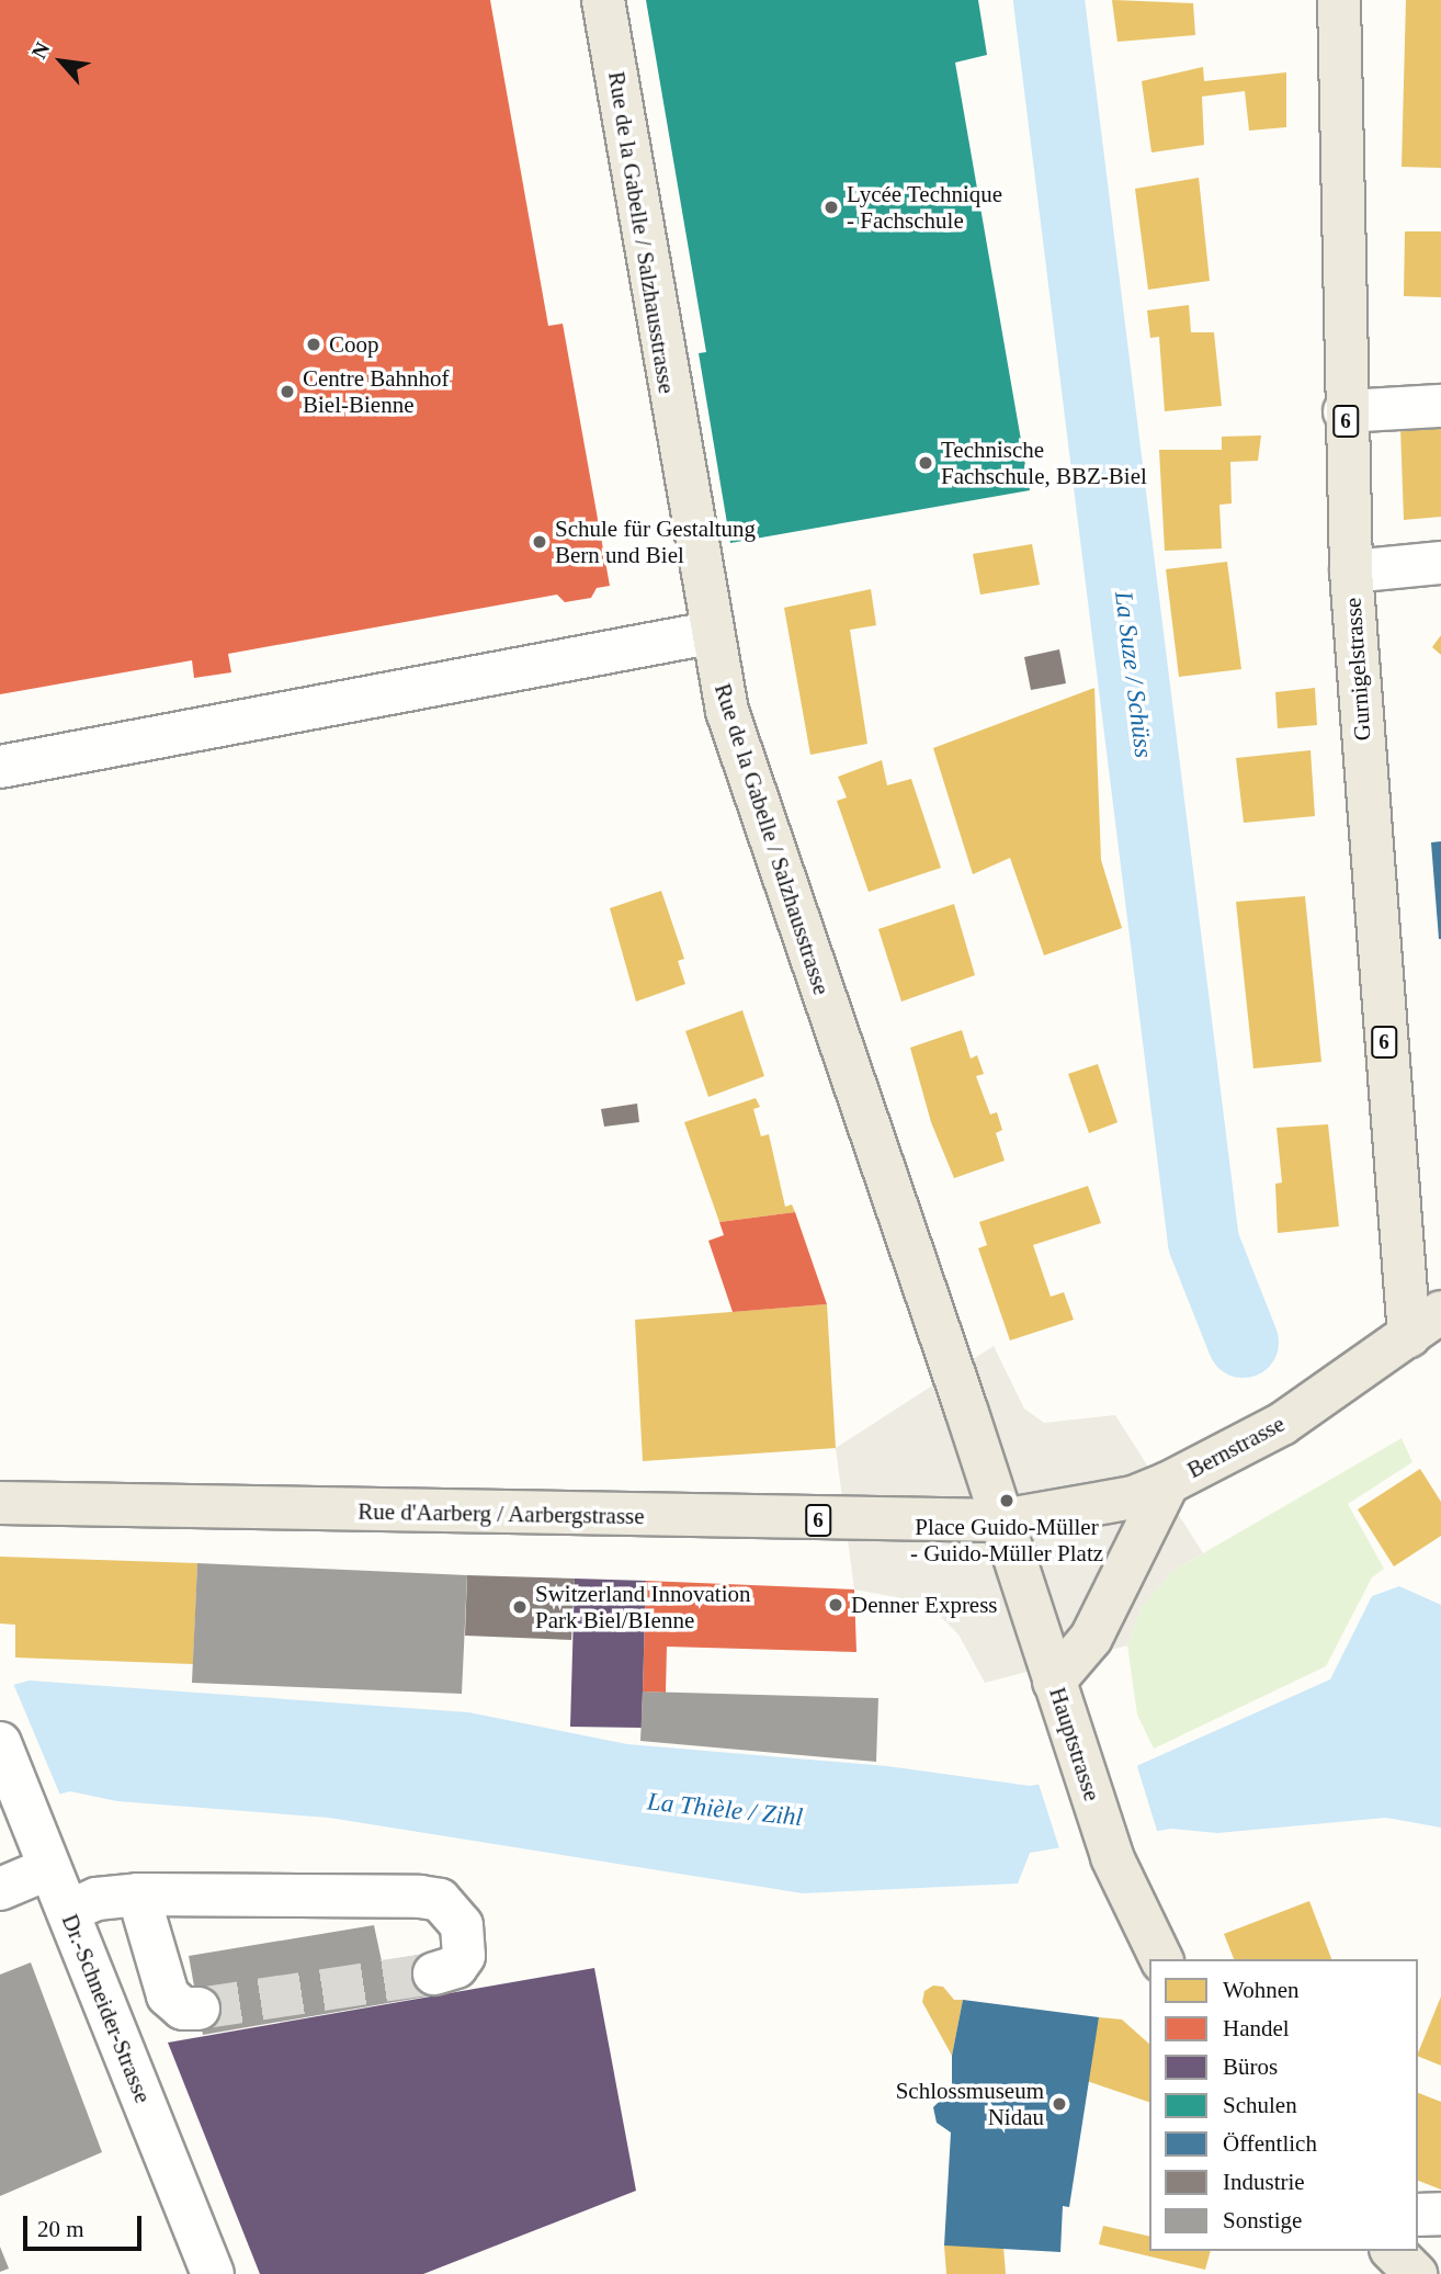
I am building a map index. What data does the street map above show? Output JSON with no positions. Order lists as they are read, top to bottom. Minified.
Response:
{"streets":{"main road":["Rue de la Gabelle / Salzhausstrasse","6","Gurnigelstrasse","Bernstrasse","Rue d'Aarberg / Aarbergstrasse","Hauptstrasse"],"street":["Dr.-Schneider-Strasse"]},"crossings":[["Rue de la Gabelle / Salzhausstrasse","Bernstrasse"],["Rue de la Gabelle / Salzhausstrasse","Rue d'Aarberg / Aarbergstrasse"],["Rue de la Gabelle / Salzhausstrasse","Hauptstrasse"],["Gurnigelstrasse","Bernstrasse"],["Bernstrasse","Rue d'Aarberg / Aarbergstrasse"],["Bernstrasse","Hauptstrasse"],["Rue d'Aarberg / Aarbergstrasse","Hauptstrasse"]],"water":["La Suze / Schüss","La Thièle / Zihl"],"places":["Lycée Technique - Fachschule","Coop","Centre Bahnhof Biel-Bienne","Technische Fachschule, BBZ-Biel","Schule für Gestaltung Bern und Biel","Place Guido-Müller - Guido-Müller Platz","Denner Express","Switzerland Innovation Park Biel/BIenne","Schlossmuseum Nidau"],"legend":["Wohnen","Handel","Büros","Schulen","Öffentlich","Industrie","Sonstige"],"scale_bar":"20 m","north":"top left"}
